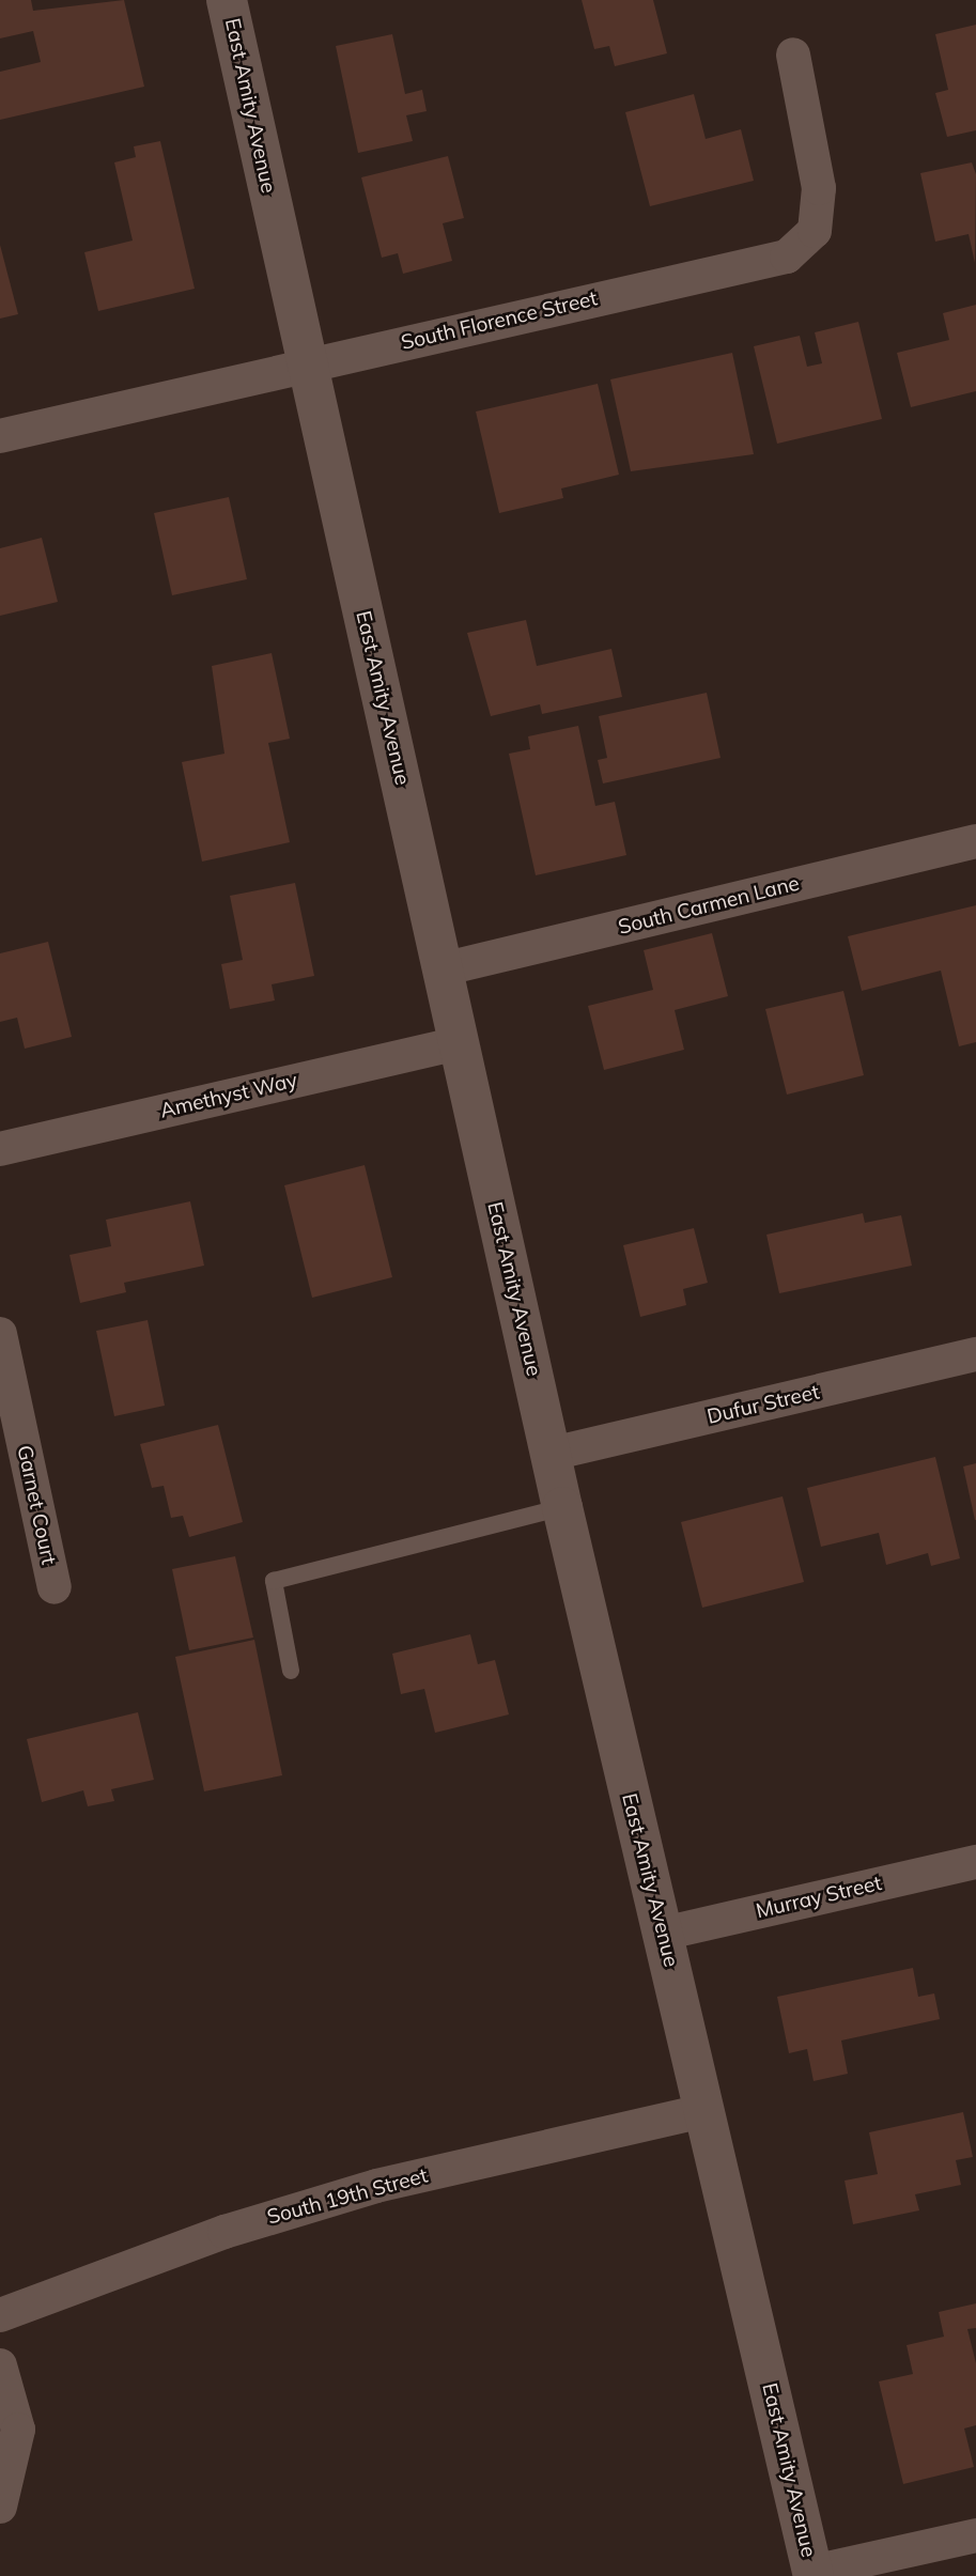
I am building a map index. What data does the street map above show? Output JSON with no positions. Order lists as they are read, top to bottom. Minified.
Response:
{"streets":{"main road":["East Amity Avenue"],"street":["South Florence Street","South Carmen Lane","Amethyst Way","Dufur Street","Garnet Court","Murray Street","South 19th Street"]},"crossings":[["East Amity Avenue","South Florence Street"],["East Amity Avenue","South Carmen Lane"],["East Amity Avenue","Amethyst Way"],["East Amity Avenue","Dufur Street"],["East Amity Avenue","Murray Street"],["East Amity Avenue","South 19th Street"]]}
